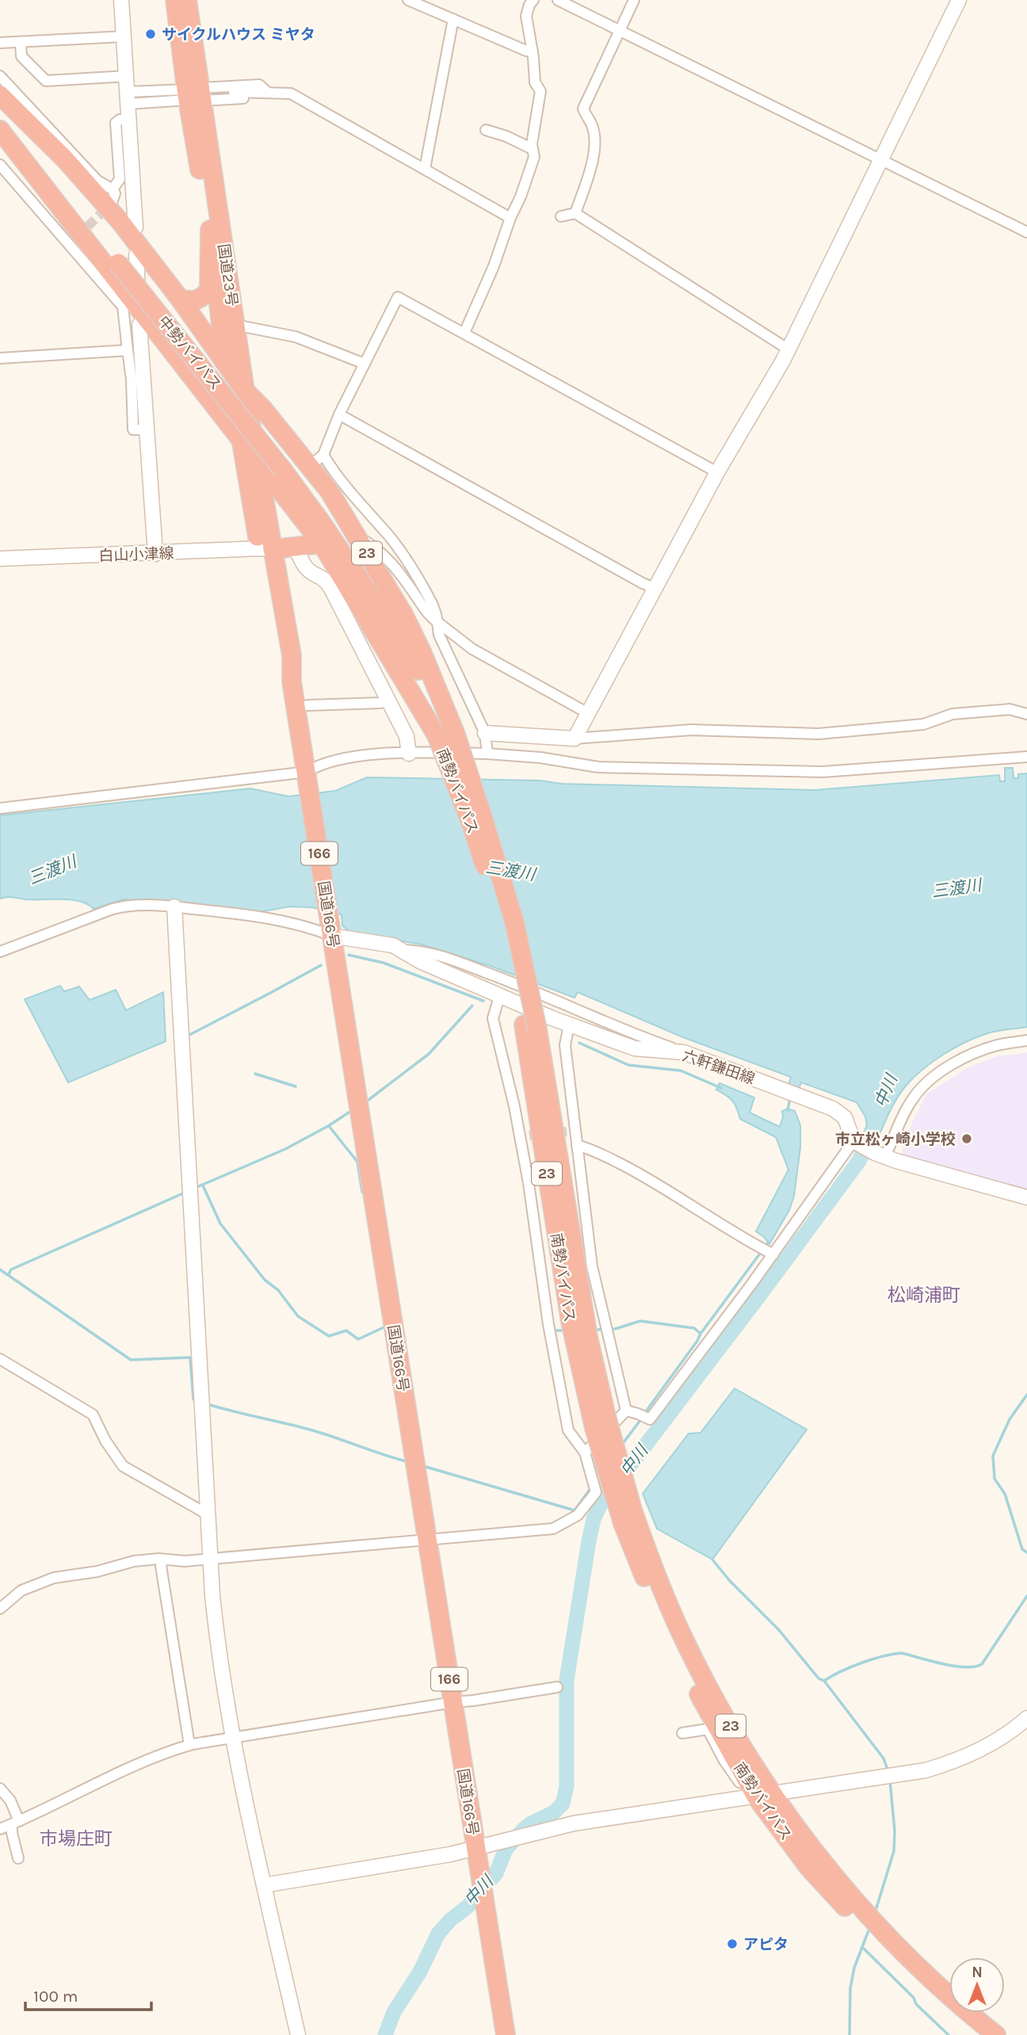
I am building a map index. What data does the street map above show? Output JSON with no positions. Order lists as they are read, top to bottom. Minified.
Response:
{"streets":{"highway":["国道23号","中勢バイパス","23","南勢バイパス","166","国道166号"],"street":["白山小津線","六軒鎌田線"]},"crossings":[["国道23号","23"],["国道23号","白山小津線"],["国道23号","南勢バイパス"],["国道23号","国道166号"],["中勢バイパス","23"],["中勢バイパス","南勢バイパス"],["23","南勢バイパス"],["白山小津線","国道166号"],["国道166号","六軒鎌田線"]],"districts":["松崎浦町","市場庄町"],"water":["三渡川","中川"],"places":["サイクルハウス ミヤタ","市立松ヶ崎小学校","アピタ"],"scale_bar":"100 m","north":"top"}
